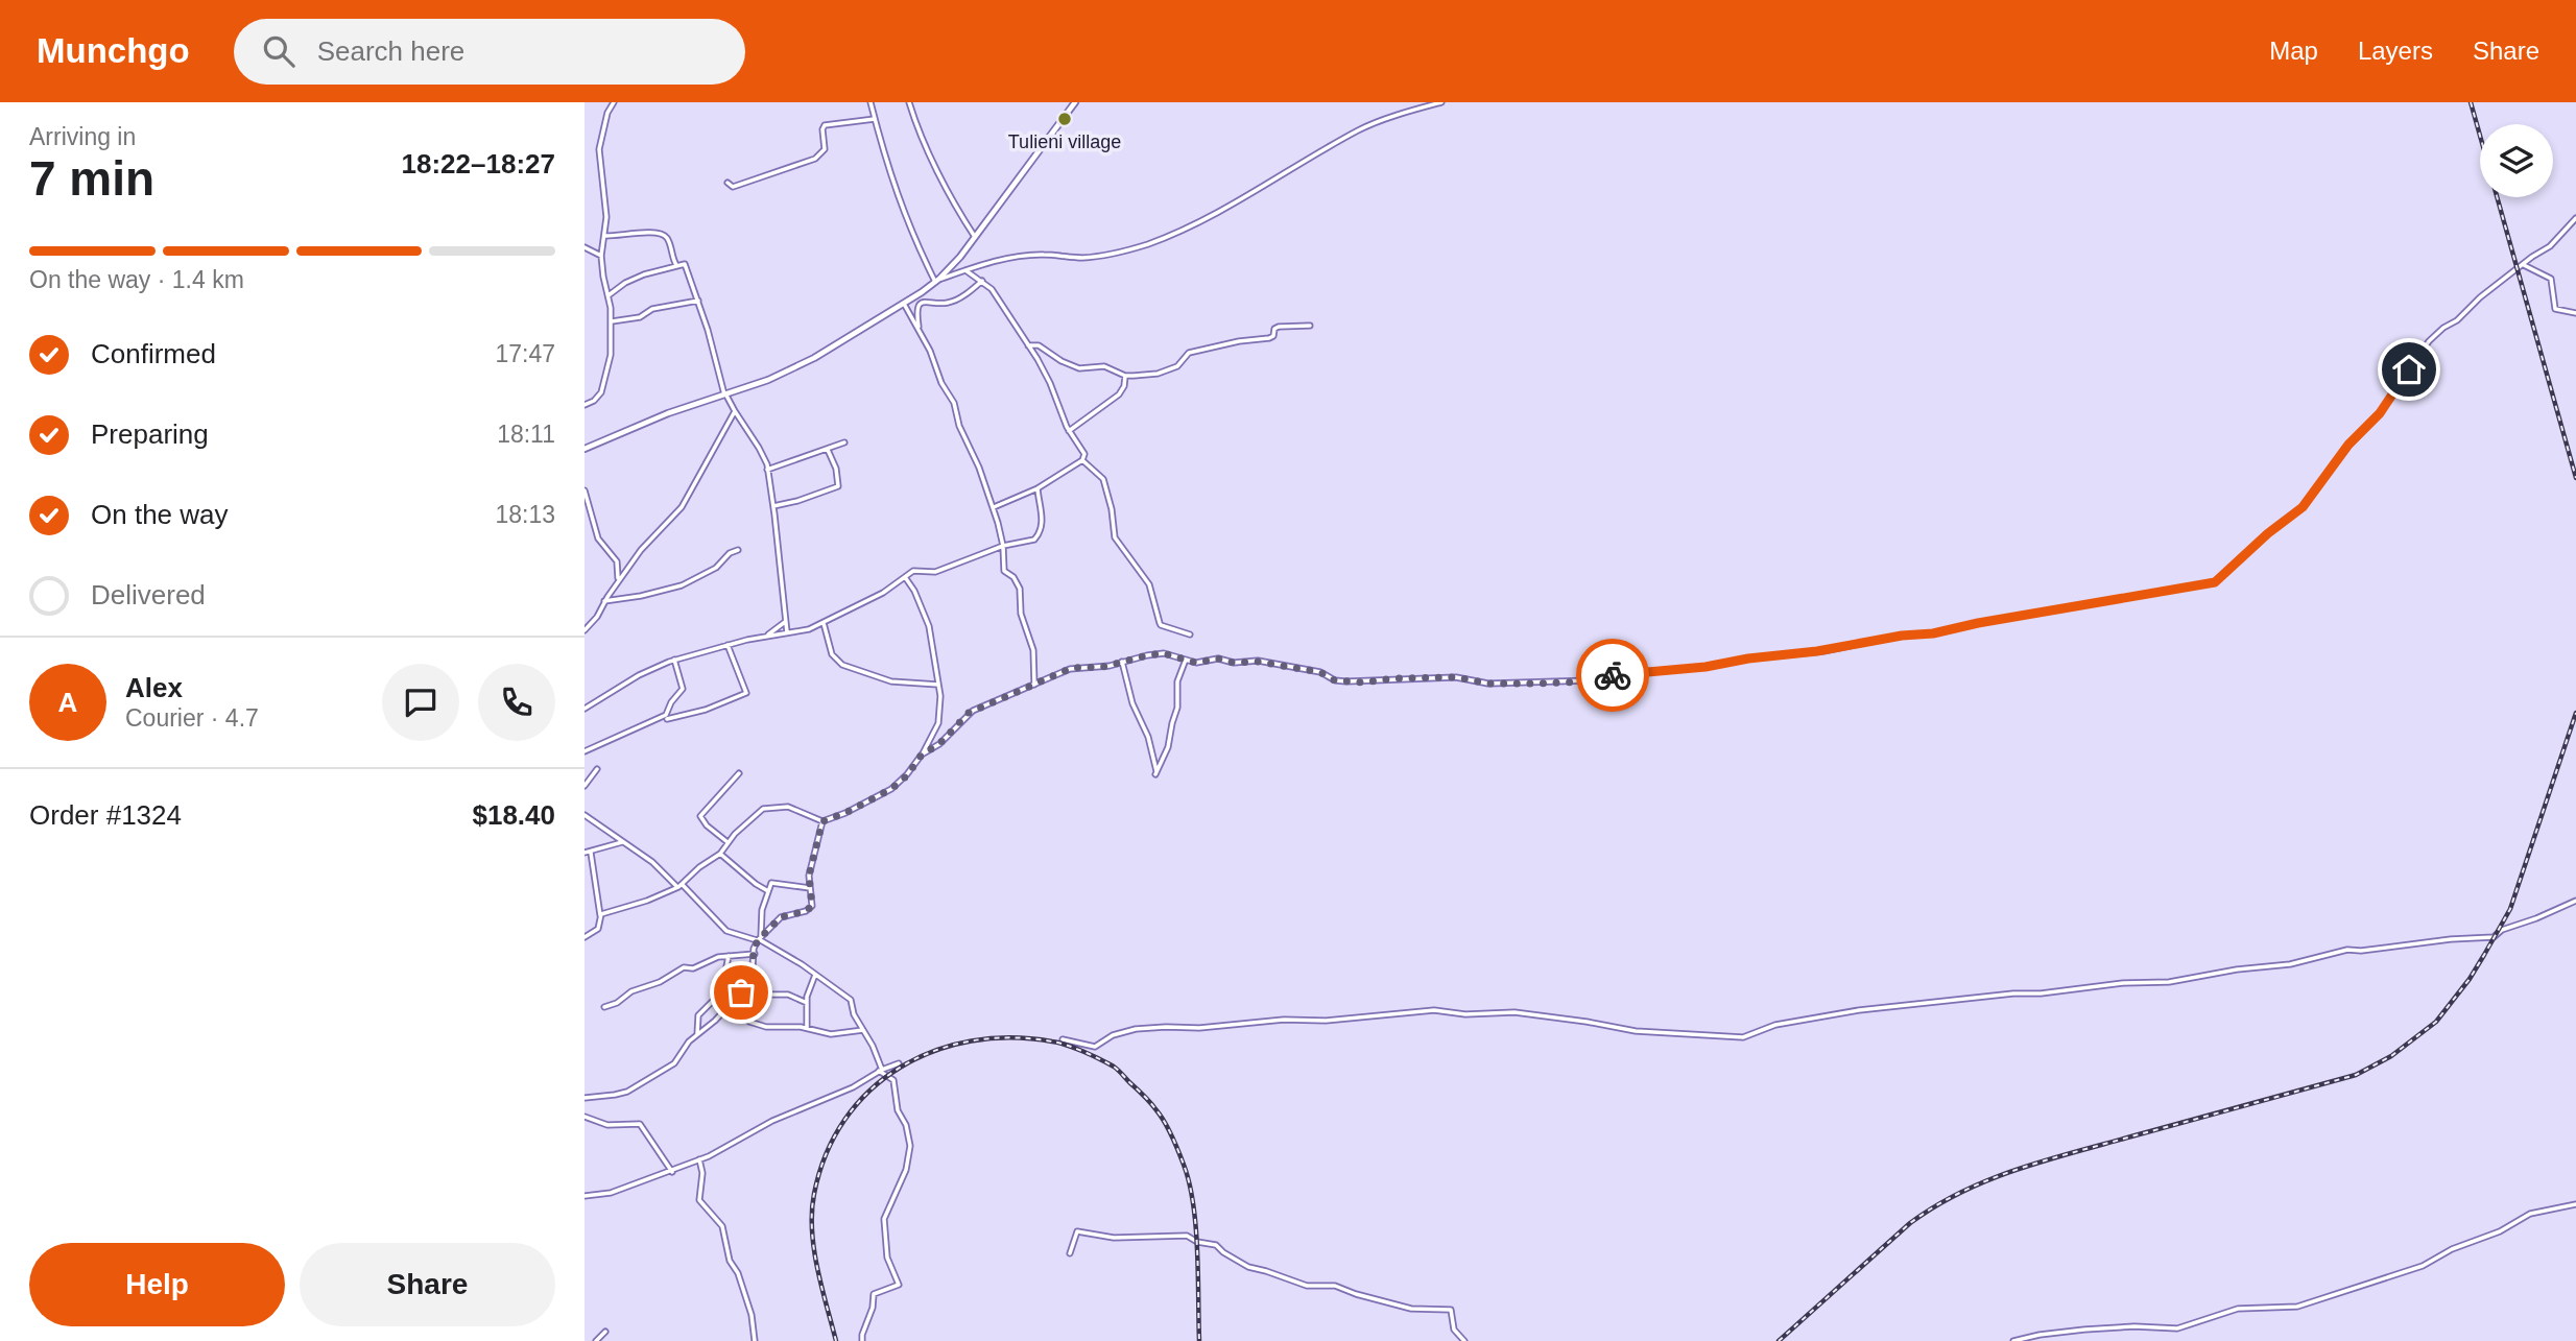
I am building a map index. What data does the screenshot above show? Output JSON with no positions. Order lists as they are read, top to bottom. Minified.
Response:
{"places":["Tulieni village"],"page":{"header":"Munchgo","search":"Search here","nav":["Map","Layers","Share"],"heading":["7 min","Arriving in","18:22–18:27"],"panel":["Alex","Courier · 4.7","Order #1324","$18.40"],"bar":"On the way · 1.4 km","list":[["Confirmed","17:47"],["Preparing","18:11"],["On the way","18:13"],"Delivered"],"round":"A","buttons":["Help","Share"]}}
